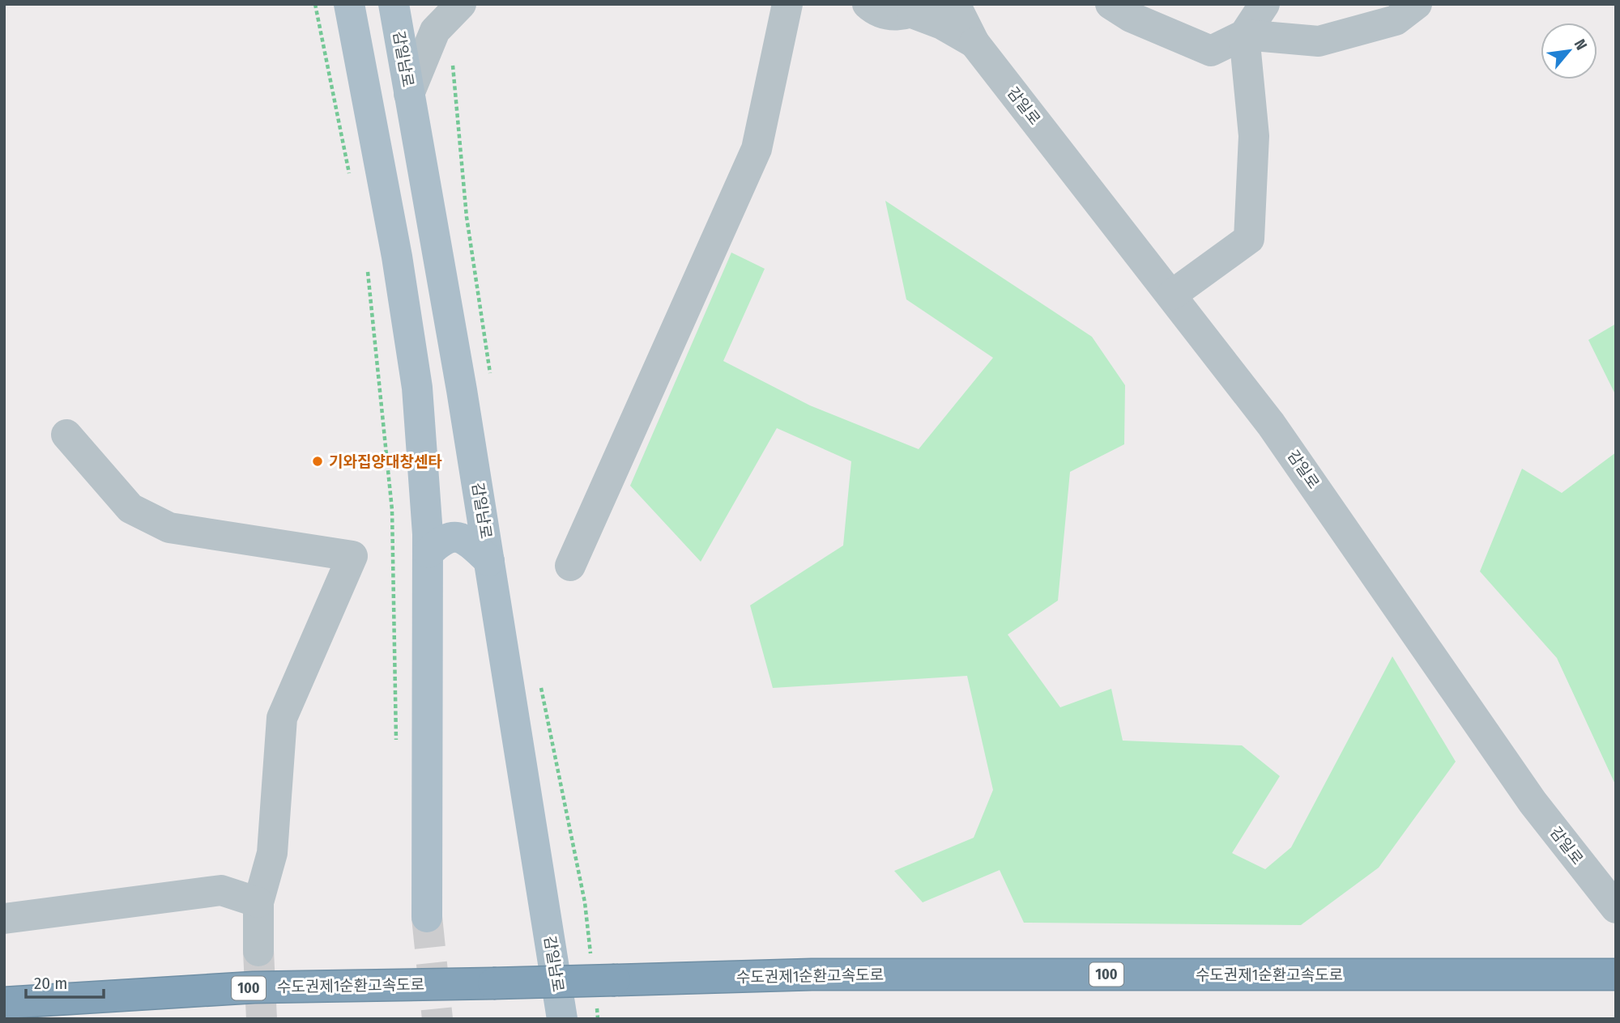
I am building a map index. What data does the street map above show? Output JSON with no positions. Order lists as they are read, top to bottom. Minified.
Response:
{"streets":{"highway":["100","수도권제1순환고속도로"],"main road":["감일남로"],"street":["감일로"]},"places":["기와집양대창센타"],"scale_bar":"20 m","north":"top right"}
